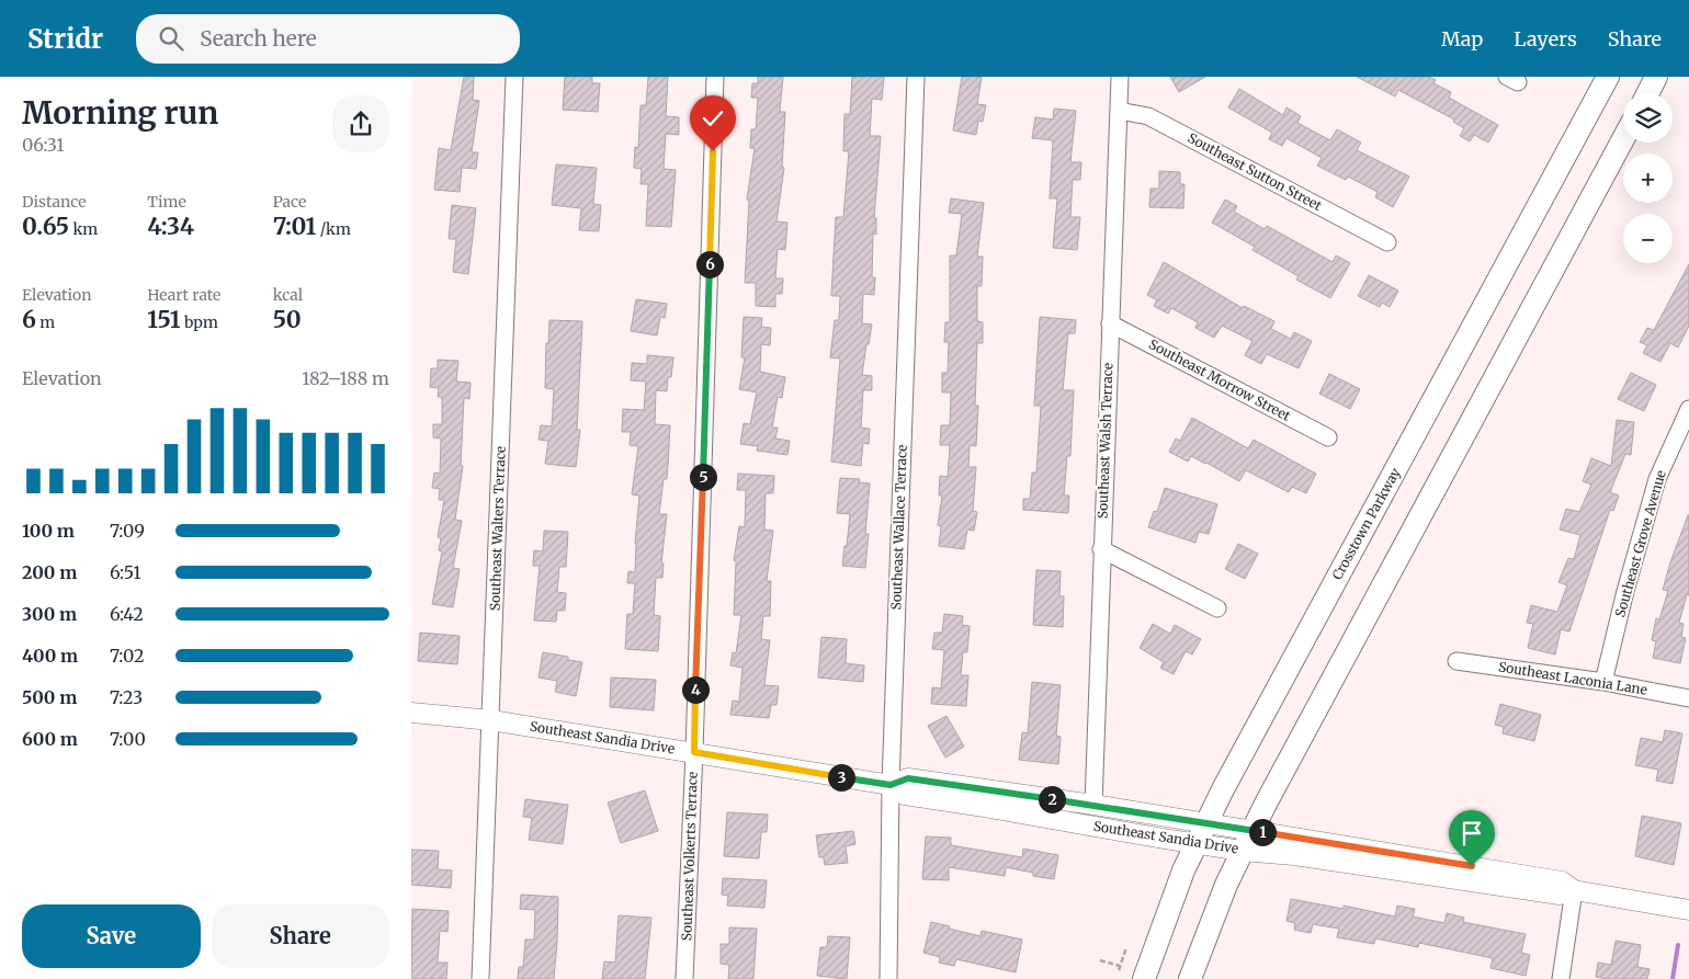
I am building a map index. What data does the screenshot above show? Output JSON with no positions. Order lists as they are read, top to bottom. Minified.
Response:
{"streets":{"main road":["Crosstown Parkway"],"street":["Southeast Sutton Street","Southeast Morrow Street","Southeast Walsh Terrace","Southeast Wallace Terrace","Southeast Walters Terrace","Southeast Grove Avenue","Southeast Laconia Lane","Southeast Sandia Drive","Southeast Volkerts Terrace"]},"crossings":[["Southeast Sutton Street","Southeast Walsh Terrace"],["Southeast Morrow Street","Southeast Walsh Terrace"],["Southeast Walsh Terrace","Southeast Sandia Drive"],["Crosstown Parkway","Southeast Sandia Drive"],["Southeast Wallace Terrace","Southeast Sandia Drive"],["Southeast Walters Terrace","Southeast Sandia Drive"],["Southeast Grove Avenue","Southeast Laconia Lane"],["Southeast Sandia Drive","Southeast Volkerts Terrace"]],"page":{"header":"Stridr","search":"Search here","nav":["Map","Layers","Share"],"heading":["Morning run","06:31"],"map_buttons":["+","−"],"stats":[["Distance","0.65 km"],["Time","4:34"],["Pace","7:01 /km"],["Elevation","6 m"],["Heart rate","151 bpm"],["kcal","50"]],"pins":["6","5","4","3","2","1"],"chart":["Elevation","182–188 m"],"list":[{"name":"100 m","note":"7:09"},{"name":"200 m","note":"6:51"},{"name":"300 m","note":"6:42"},{"name":"400 m","note":"7:02"},{"name":"500 m","note":"7:23"},{"name":"600 m","note":"7:00"}],"buttons":["Save","Share"]}}
